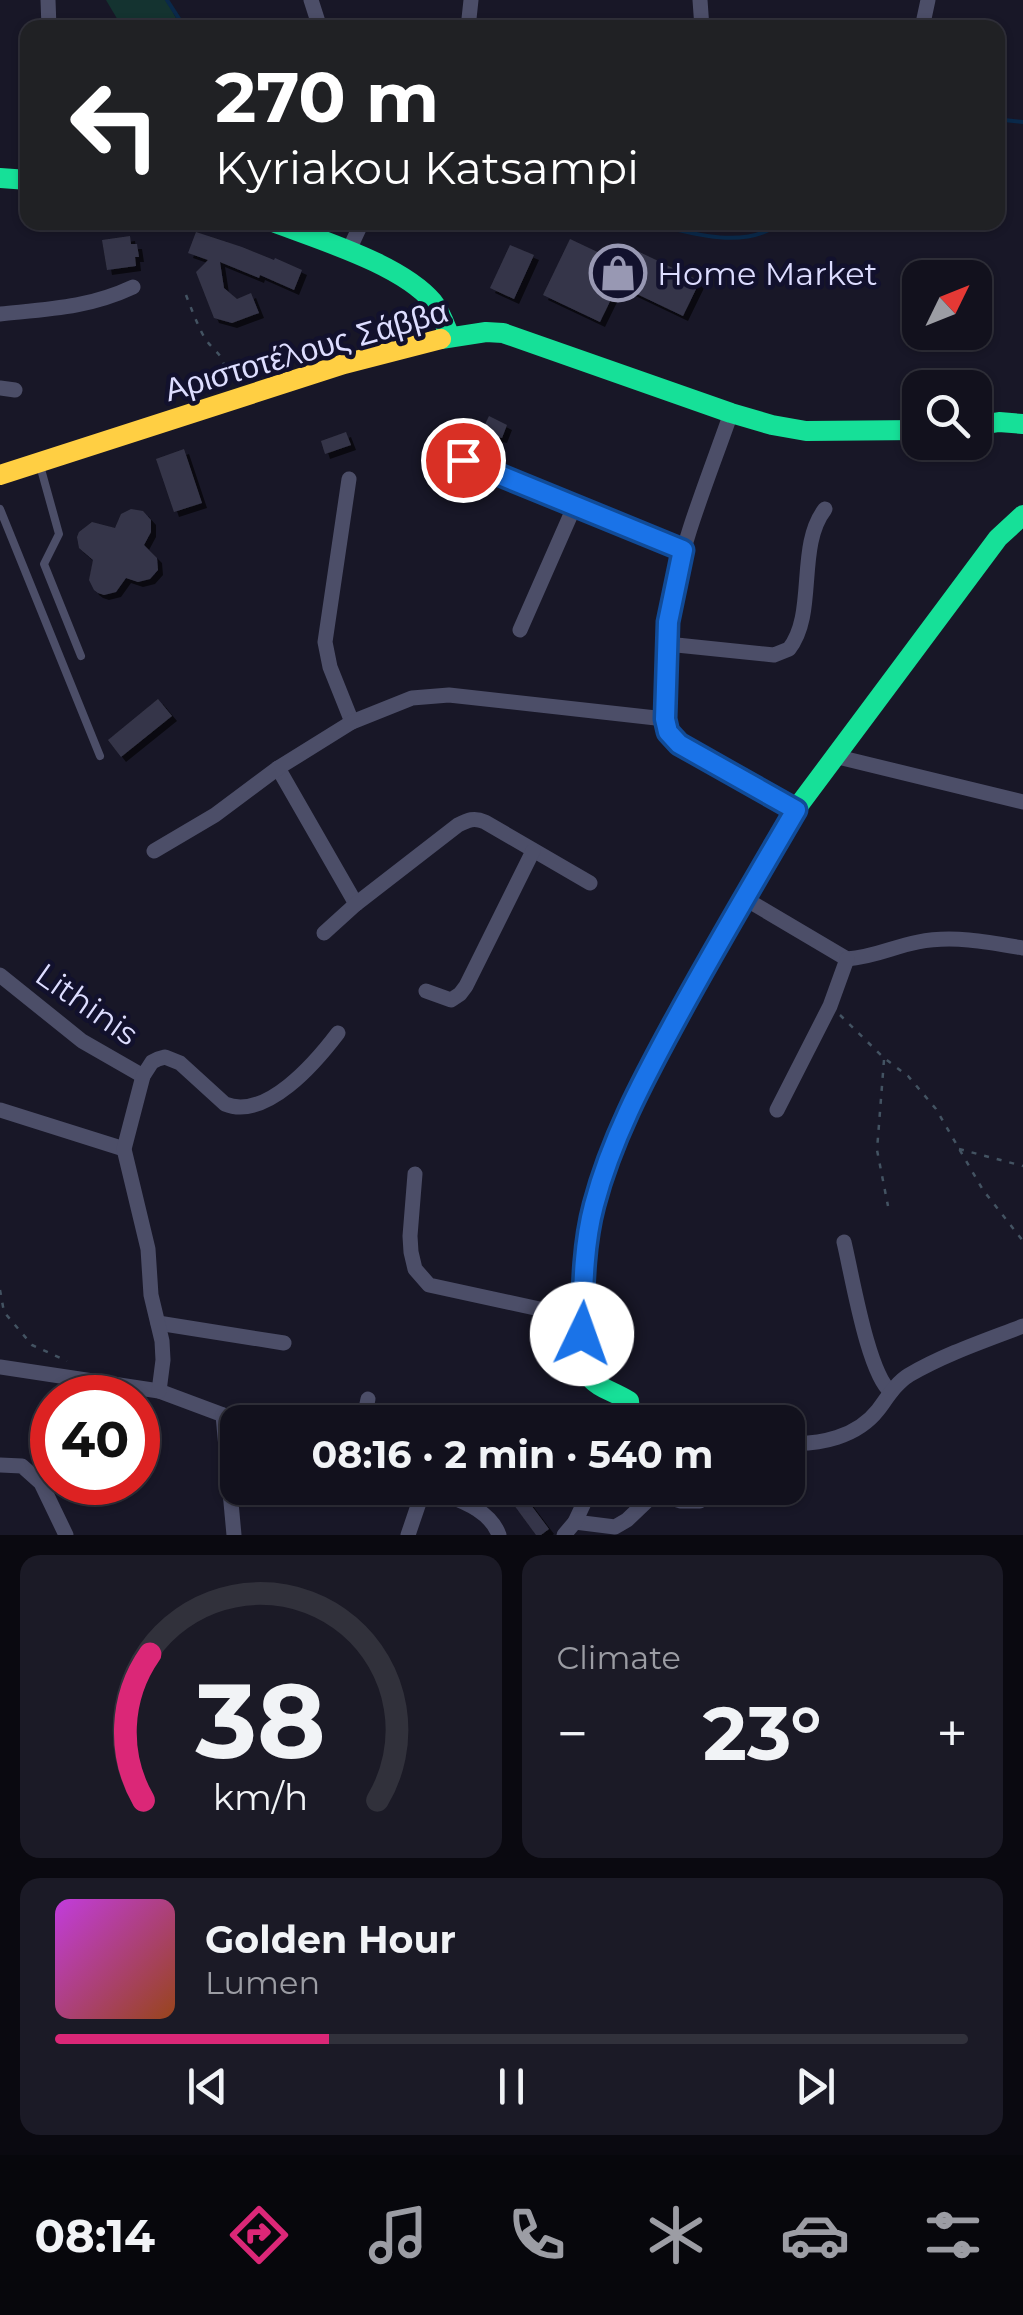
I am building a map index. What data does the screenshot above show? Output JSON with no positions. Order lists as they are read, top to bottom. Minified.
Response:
{"streets":{"street":["Αριστοτέλους Σάββα","Lithinis"]},"places":{"shop":["Home Market"]},"north":"top right","page":{"turn":["270 m","Kyriakou Katsampi"],"limit":"40","trip":"08:16 · 2 min · 540 m","tile":"Climate","heat":["−","23°","+"],"song":["Golden Hour","Lumen"],"tabs":"08:14","gauge":["38","km/h"]}}
